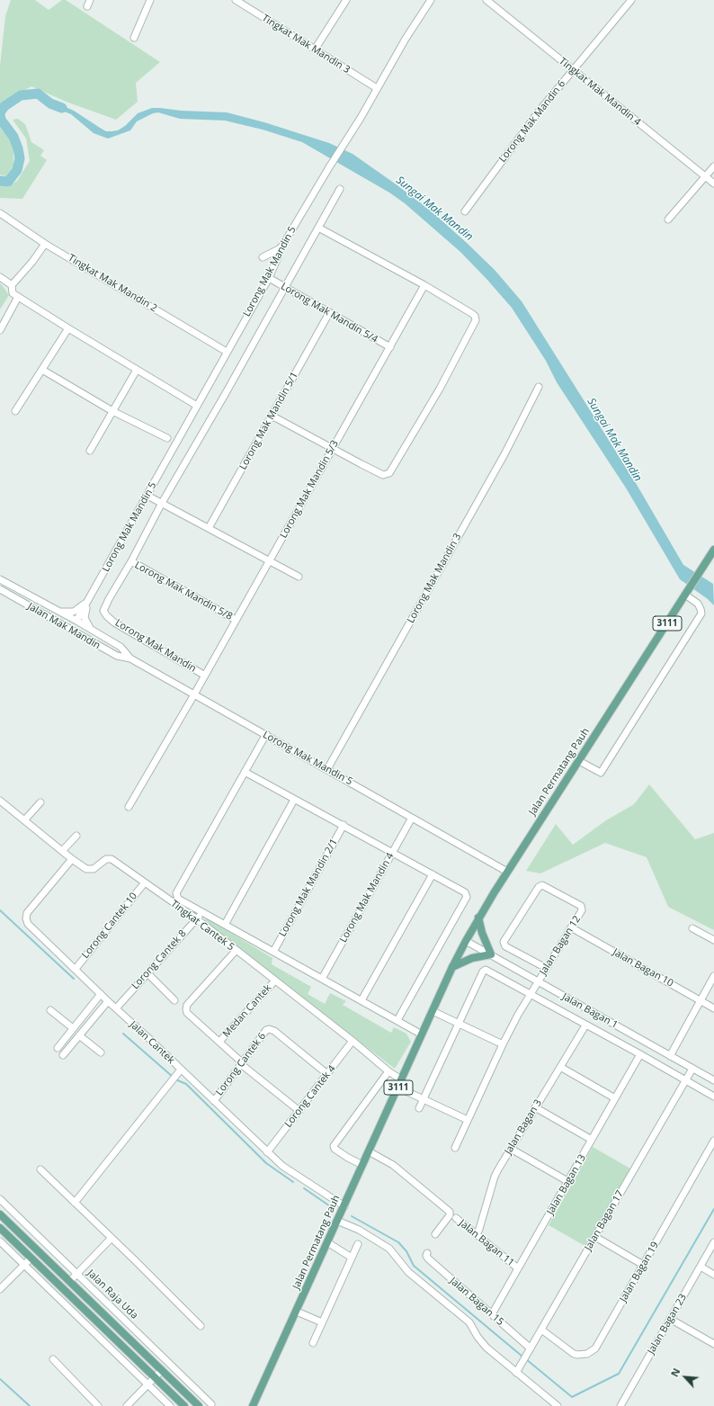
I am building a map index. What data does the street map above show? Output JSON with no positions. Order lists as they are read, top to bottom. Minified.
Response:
{"streets":{"main road":["3111","Jalan Permatang Pauh","Jalan Raja Uda"],"street":["Tingkat Mak Mandin 3","Tingkat Mak Mandin 4","Lorong Mak Mandin 6","Lorong Mak Mandin 5","Tingkat Mak Mandin 2","Lorong Mak Mandin 5/4","Lorong Mak Mandin 5/1","Lorong Mak Mandin 5/3","Lorong Mak Mandin 3","Lorong Mak Mandin 5/8","Jalan Mak Mandin","Lorong Mak Mandin","Lorong Mak Mandin 2/1","Lorong Mak Mandin 4","Lorong Cantek 10","Tingkat Cantek 5","Jalan Bagan 12","Lorong Cantek 8","Jalan Bagan 10","Medan Cantek","Jalan Bagan 1","Jalan Cantek","Lorong Cantek 6","Lorong Cantek 4","Jalan Bagan 3","Jalan Bagan 13","Jalan Bagan 17","Jalan Bagan 11","Jalan Bagan 19","Jalan Bagan 15","Jalan Bagan 23"]},"crossings":[["Tingkat Mak Mandin 3","Lorong Mak Mandin 5"],["Tingkat Mak Mandin 4","Lorong Mak Mandin 6"],["Lorong Mak Mandin 5","Tingkat Mak Mandin 2"],["Lorong Mak Mandin 5","Lorong Mak Mandin 5/4"],["Lorong Mak Mandin 5","Lorong Mak Mandin 5/3"],["Lorong Mak Mandin 5","Lorong Mak Mandin 3"],["Lorong Mak Mandin 5","Jalan Mak Mandin"],["Lorong Mak Mandin 5","Jalan Permatang Pauh"],["Lorong Mak Mandin 5","Lorong Mak Mandin 4"],["Lorong Mak Mandin 5/4","Lorong Mak Mandin 5/1"],["Lorong Mak Mandin 5/4","Lorong Mak Mandin 5/3"],["Lorong Mak Mandin 5/3","Lorong Mak Mandin 5/8"],["Lorong Mak Mandin 5/3","Lorong Mak Mandin"],["Lorong Mak Mandin 5/8","Lorong Mak Mandin"],["Jalan Permatang Pauh","Tingkat Cantek 5"],["Jalan Permatang Pauh","Jalan Bagan 1"],["Jalan Permatang Pauh","Jalan Cantek"],["Lorong Cantek 10","Tingkat Cantek 5"],["Lorong Cantek 10","Jalan Cantek"],["Tingkat Cantek 5","Lorong Cantek 8"],["Tingkat Cantek 5","Medan Cantek"],["Tingkat Cantek 5","Jalan Cantek"],["Tingkat Cantek 5","Lorong Cantek 4"],["Jalan Bagan 12","Jalan Bagan 10"],["Jalan Bagan 12","Jalan Bagan 1"],["Lorong Cantek 8","Jalan Cantek"],["Jalan Bagan 1","Jalan Bagan 3"],["Jalan Bagan 1","Jalan Bagan 13"],["Jalan Bagan 1","Jalan Bagan 17"],["Jalan Cantek","Lorong Cantek 6"],["Jalan Cantek","Lorong Cantek 4"],["Lorong Cantek 6","Lorong Cantek 4"],["Jalan Bagan 3","Jalan Bagan 11"],["Jalan Bagan 13","Jalan Bagan 11"],["Jalan Bagan 13","Jalan Bagan 15"],["Jalan Bagan 17","Jalan Bagan 19"],["Jalan Bagan 17","Jalan Bagan 15"]],"water":["Sungai Mak Mandin"],"north":"top left"}
